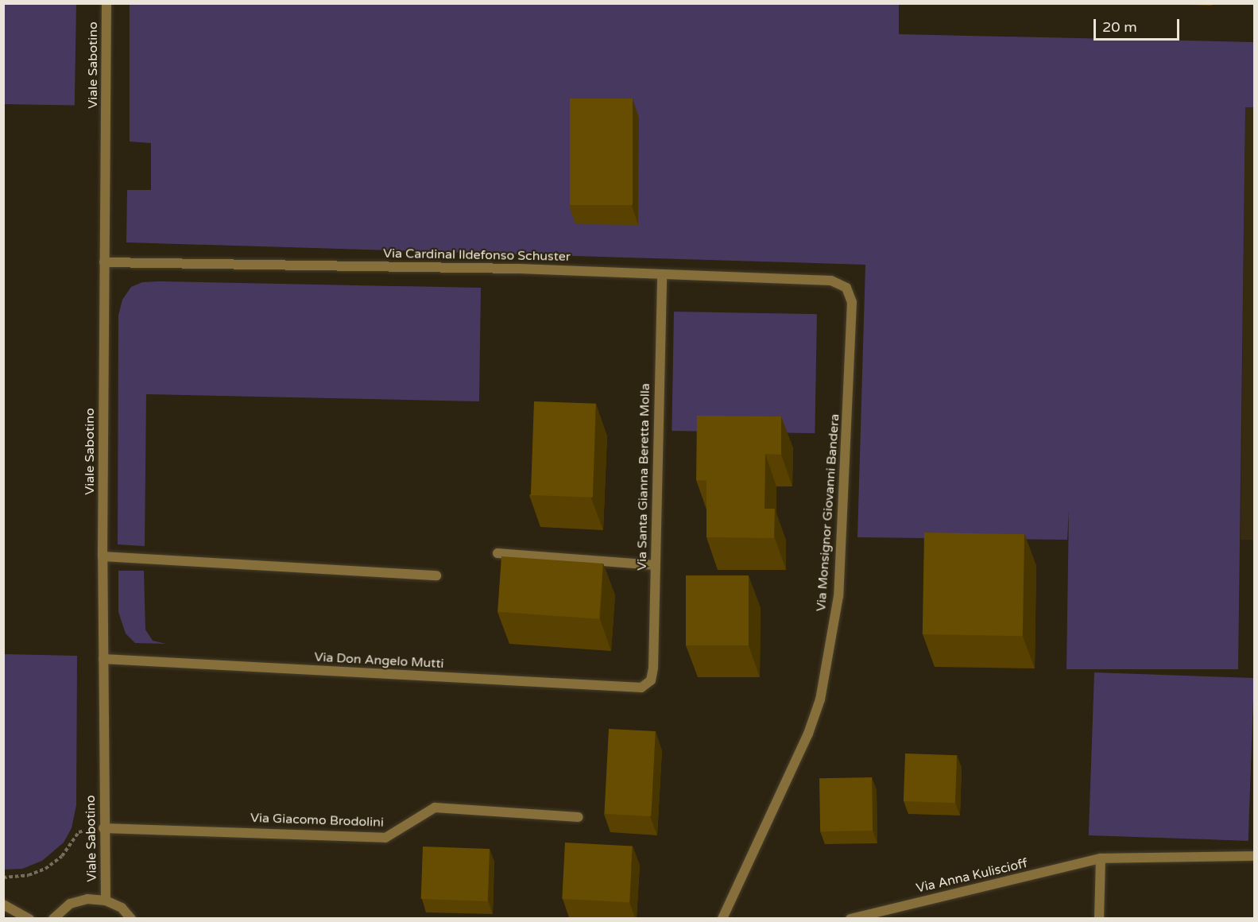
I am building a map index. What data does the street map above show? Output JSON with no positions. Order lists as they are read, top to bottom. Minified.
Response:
{"streets":{"street":["Viale Sabotino","Via Cardinal Ildefonso Schuster","Via Santa Gianna Beretta Molla","Via Monsignor Giovanni Bandera","Via Don Angelo Mutti","Via Giacomo Brodolini","Via Anna Kuliscioff"]},"crossings":[["Viale Sabotino","Via Cardinal Ildefonso Schuster"],["Viale Sabotino","Via Don Angelo Mutti"],["Viale Sabotino","Via Giacomo Brodolini"],["Via Cardinal Ildefonso Schuster","Via Santa Gianna Beretta Molla"],["Via Cardinal Ildefonso Schuster","Via Monsignor Giovanni Bandera"],["Via Santa Gianna Beretta Molla","Via Don Angelo Mutti"]],"scale_bar":"20 m"}
